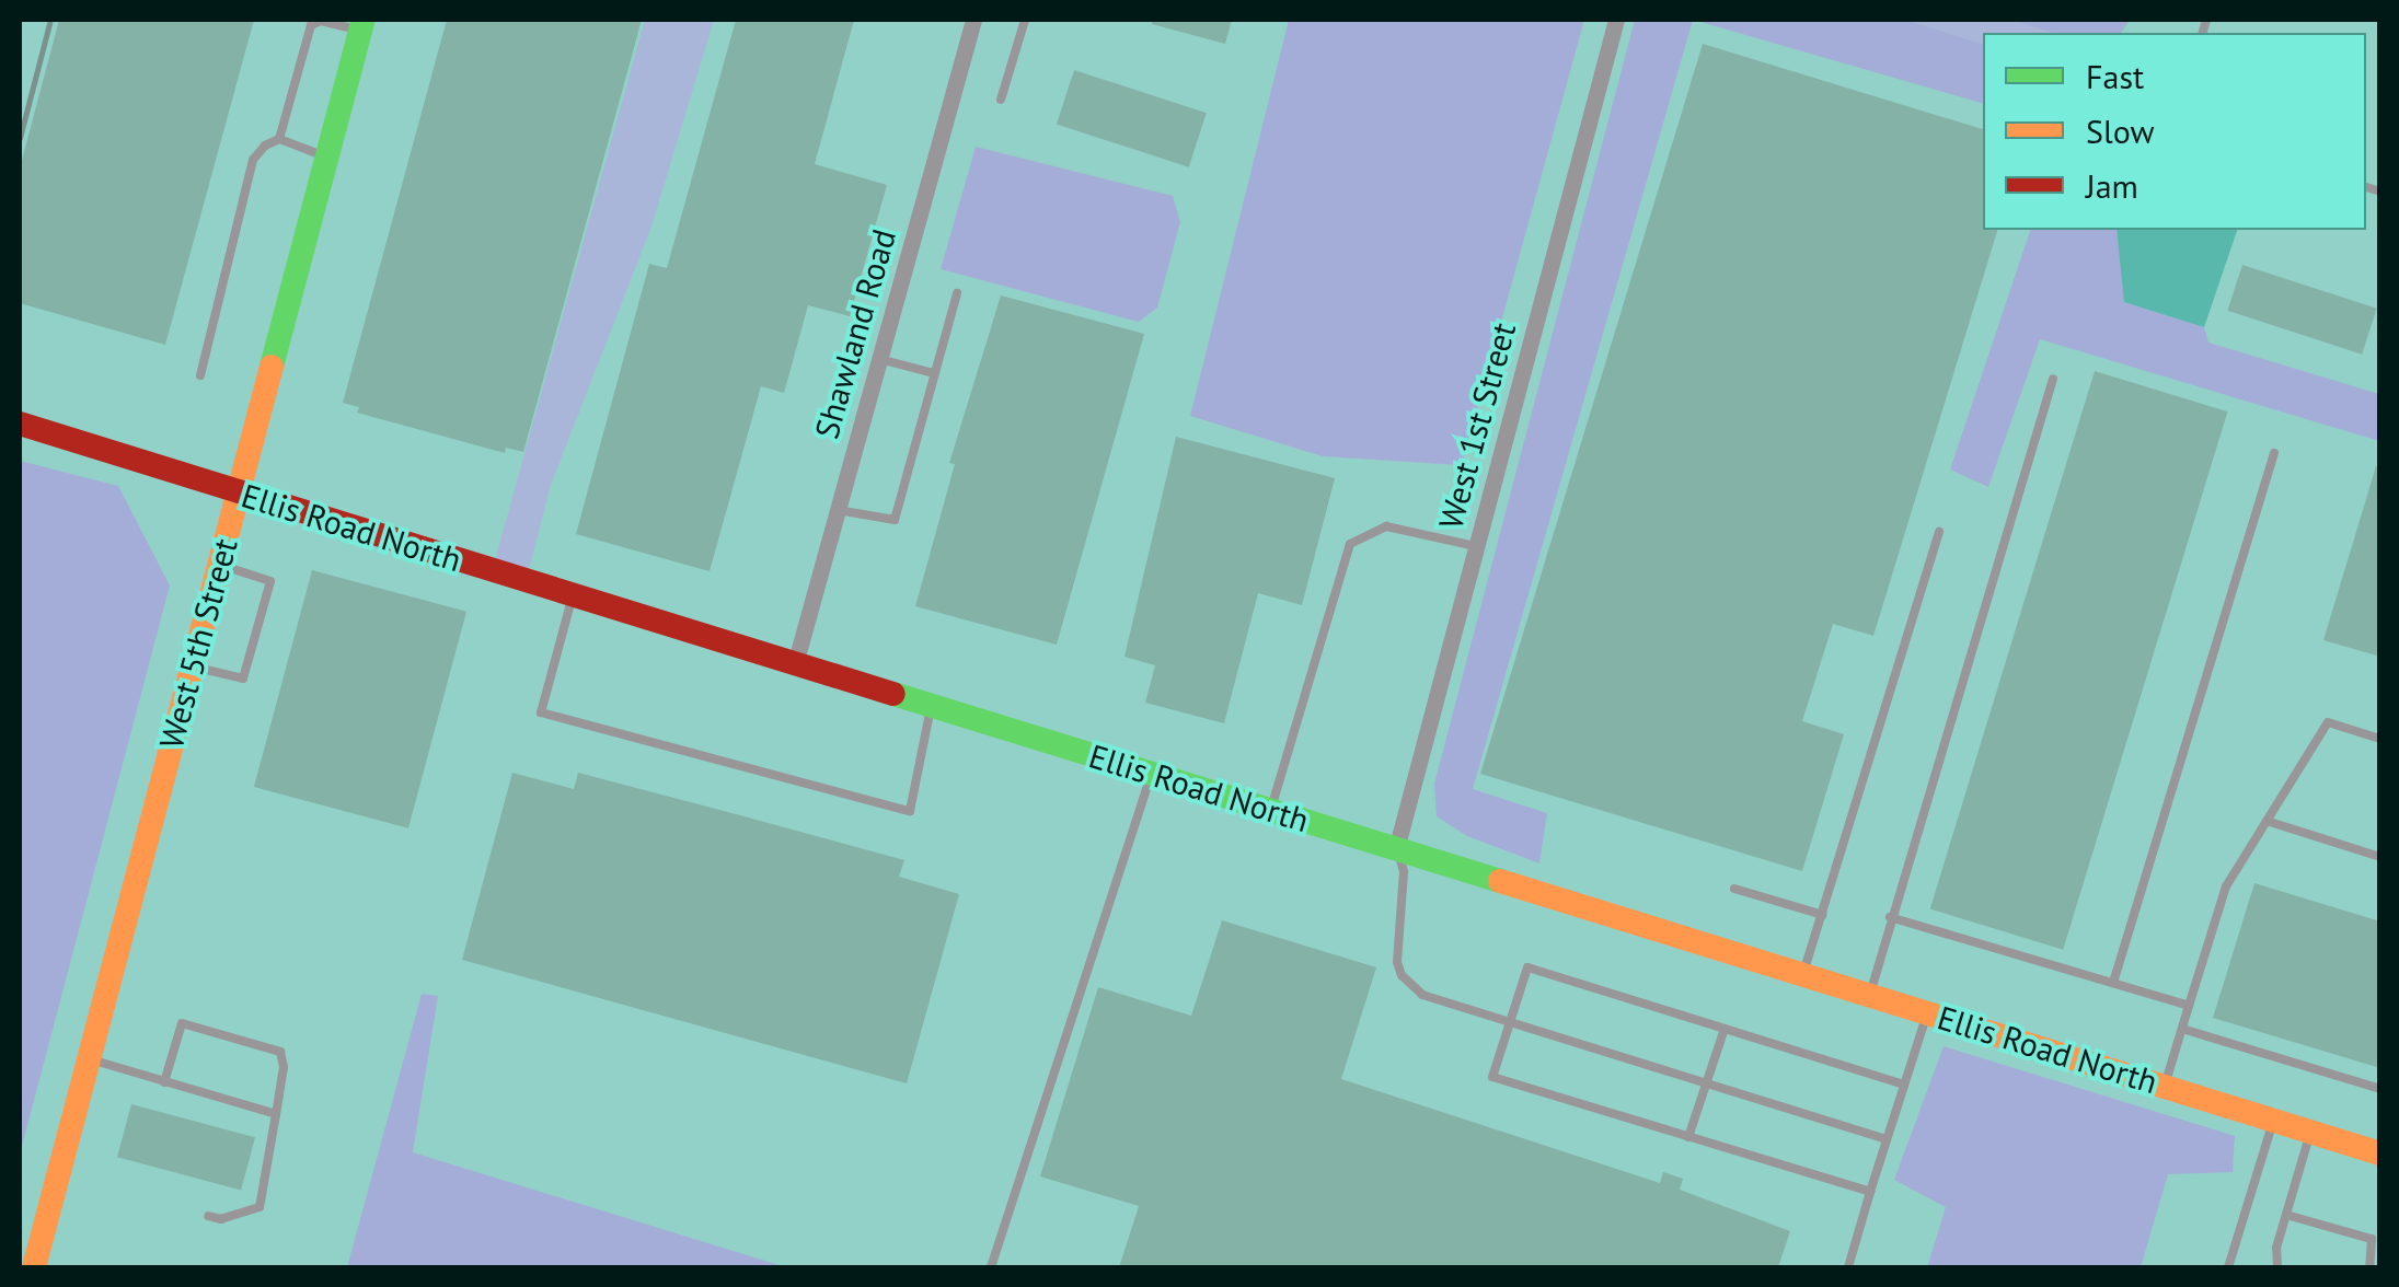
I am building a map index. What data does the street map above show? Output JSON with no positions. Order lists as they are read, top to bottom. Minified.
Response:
{"streets":{"street":["Shawland Road","West 1st Street","Ellis Road North","West 5th Street"]},"crossings":[["Shawland Road","Ellis Road North"],["West 1st Street","Ellis Road North"],["Ellis Road North","West 5th Street"]],"legend":["Fast","Slow","Jam"]}
